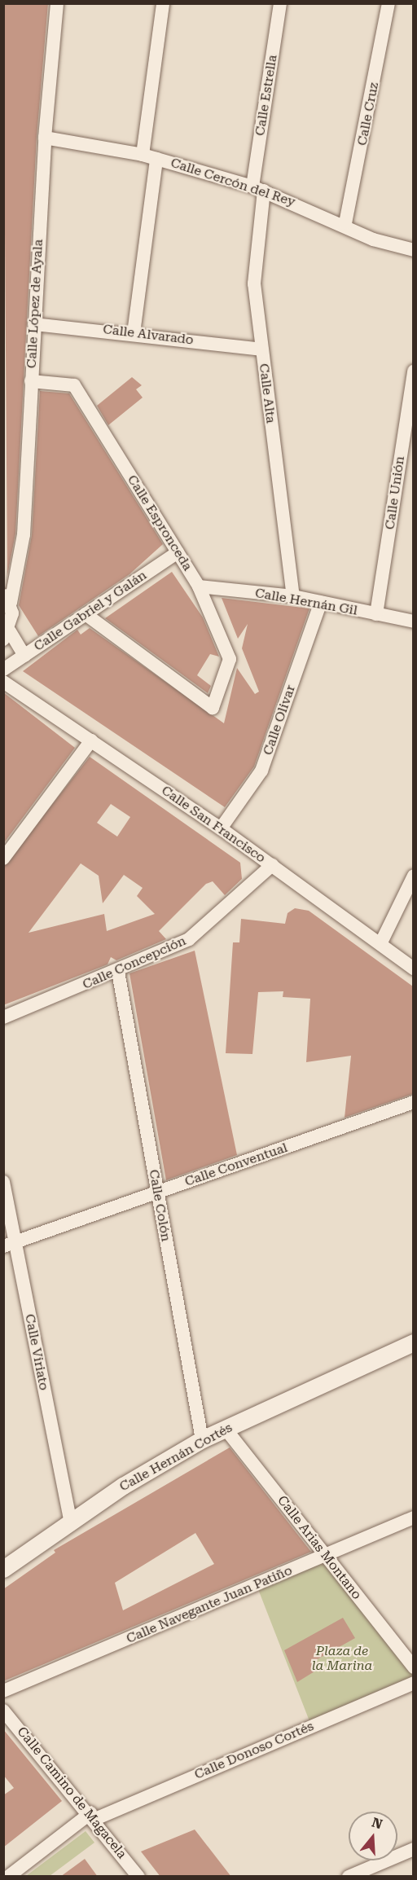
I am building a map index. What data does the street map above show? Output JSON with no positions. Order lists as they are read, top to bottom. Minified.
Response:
{"streets":{"street":["Calle Estrella","Calle Cruz","Calle Cercón del Rey","Calle López de Ayala","Calle Alvarado","Calle Alta","Calle Unión","Calle Espronceda","Calle Hernán Gil","Calle Gabriel y Galán","Calle Olivar","Calle San Francisco","Calle Concepción","Calle Conventual","Calle Colón","Calle Viriato","Calle Hernán Cortés","Calle Arias Montano","Calle Navegante Juan Patiño","Calle Donoso Cortés","Calle Camino de Magacela"]},"crossings":[["Calle Estrella","Calle Cercón del Rey"],["Calle Estrella","Calle Alta"],["Calle Cruz","Calle Cercón del Rey"],["Calle Cercón del Rey","Calle López de Ayala"],["Calle Cercón del Rey","Calle Alta"],["Calle López de Ayala","Calle Alvarado"],["Calle López de Ayala","Calle Espronceda"],["Calle Alvarado","Calle Alta"],["Calle Alta","Calle Hernán Gil"],["Calle Unión","Calle Hernán Gil"],["Calle Espronceda","Calle Hernán Gil"],["Calle Espronceda","Calle Gabriel y Galán"],["Calle Hernán Gil","Calle Olivar"],["Calle Olivar","Calle San Francisco"],["Calle San Francisco","Calle Concepción"],["Calle Concepción","Calle Colón"],["Calle Conventual","Calle Colón"],["Calle Conventual","Calle Viriato"],["Calle Colón","Calle Hernán Cortés"],["Calle Viriato","Calle Hernán Cortés"],["Calle Hernán Cortés","Calle Arias Montano"],["Calle Arias Montano","Calle Navegante Juan Patiño"],["Calle Donoso Cortés","Calle Camino de Magacela"]],"parks":["Plaza de la Marina"],"north":"top"}
